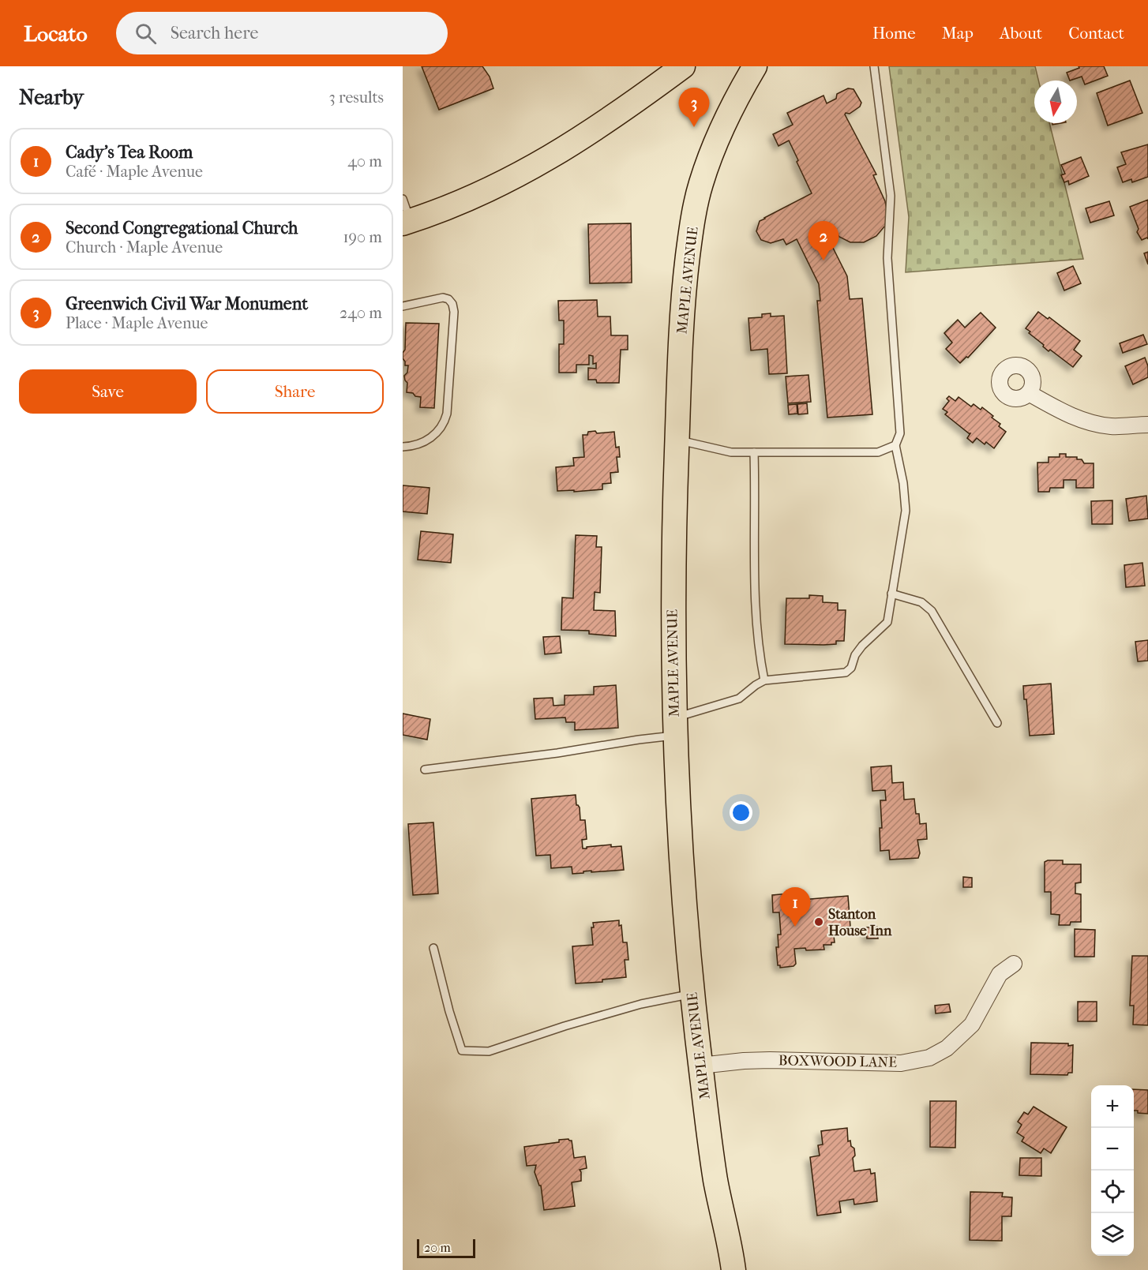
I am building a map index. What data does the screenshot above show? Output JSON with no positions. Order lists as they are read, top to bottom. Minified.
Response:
{"streets":{"main road":["MAPLE AVENUE"],"street":["BOXWOOD LANE"]},"crossings":[["MAPLE AVENUE","BOXWOOD LANE"]],"places":["Stanton House Inn"],"scale_bar":"20 m","north":"bottom","page":{"header":"Locato","search":"Search here","nav":["Home","Map","About","Contact"],"heading":["Nearby","3 results"],"pins":["3","2","1"],"list":[{"mark":"1","name":"Cady's Tea Room","note":"Café · Maple Avenue","value":"40 m"},{"mark":"2","name":"Second Congregational Church","note":"Church · Maple Avenue","value":"190 m"},{"mark":"3","name":"Greenwich Civil War Monument","note":"Place · Maple Avenue","value":"240 m"}],"buttons":["Save","Share"],"map_buttons":["+","−"],"scale":"20 m"}}
